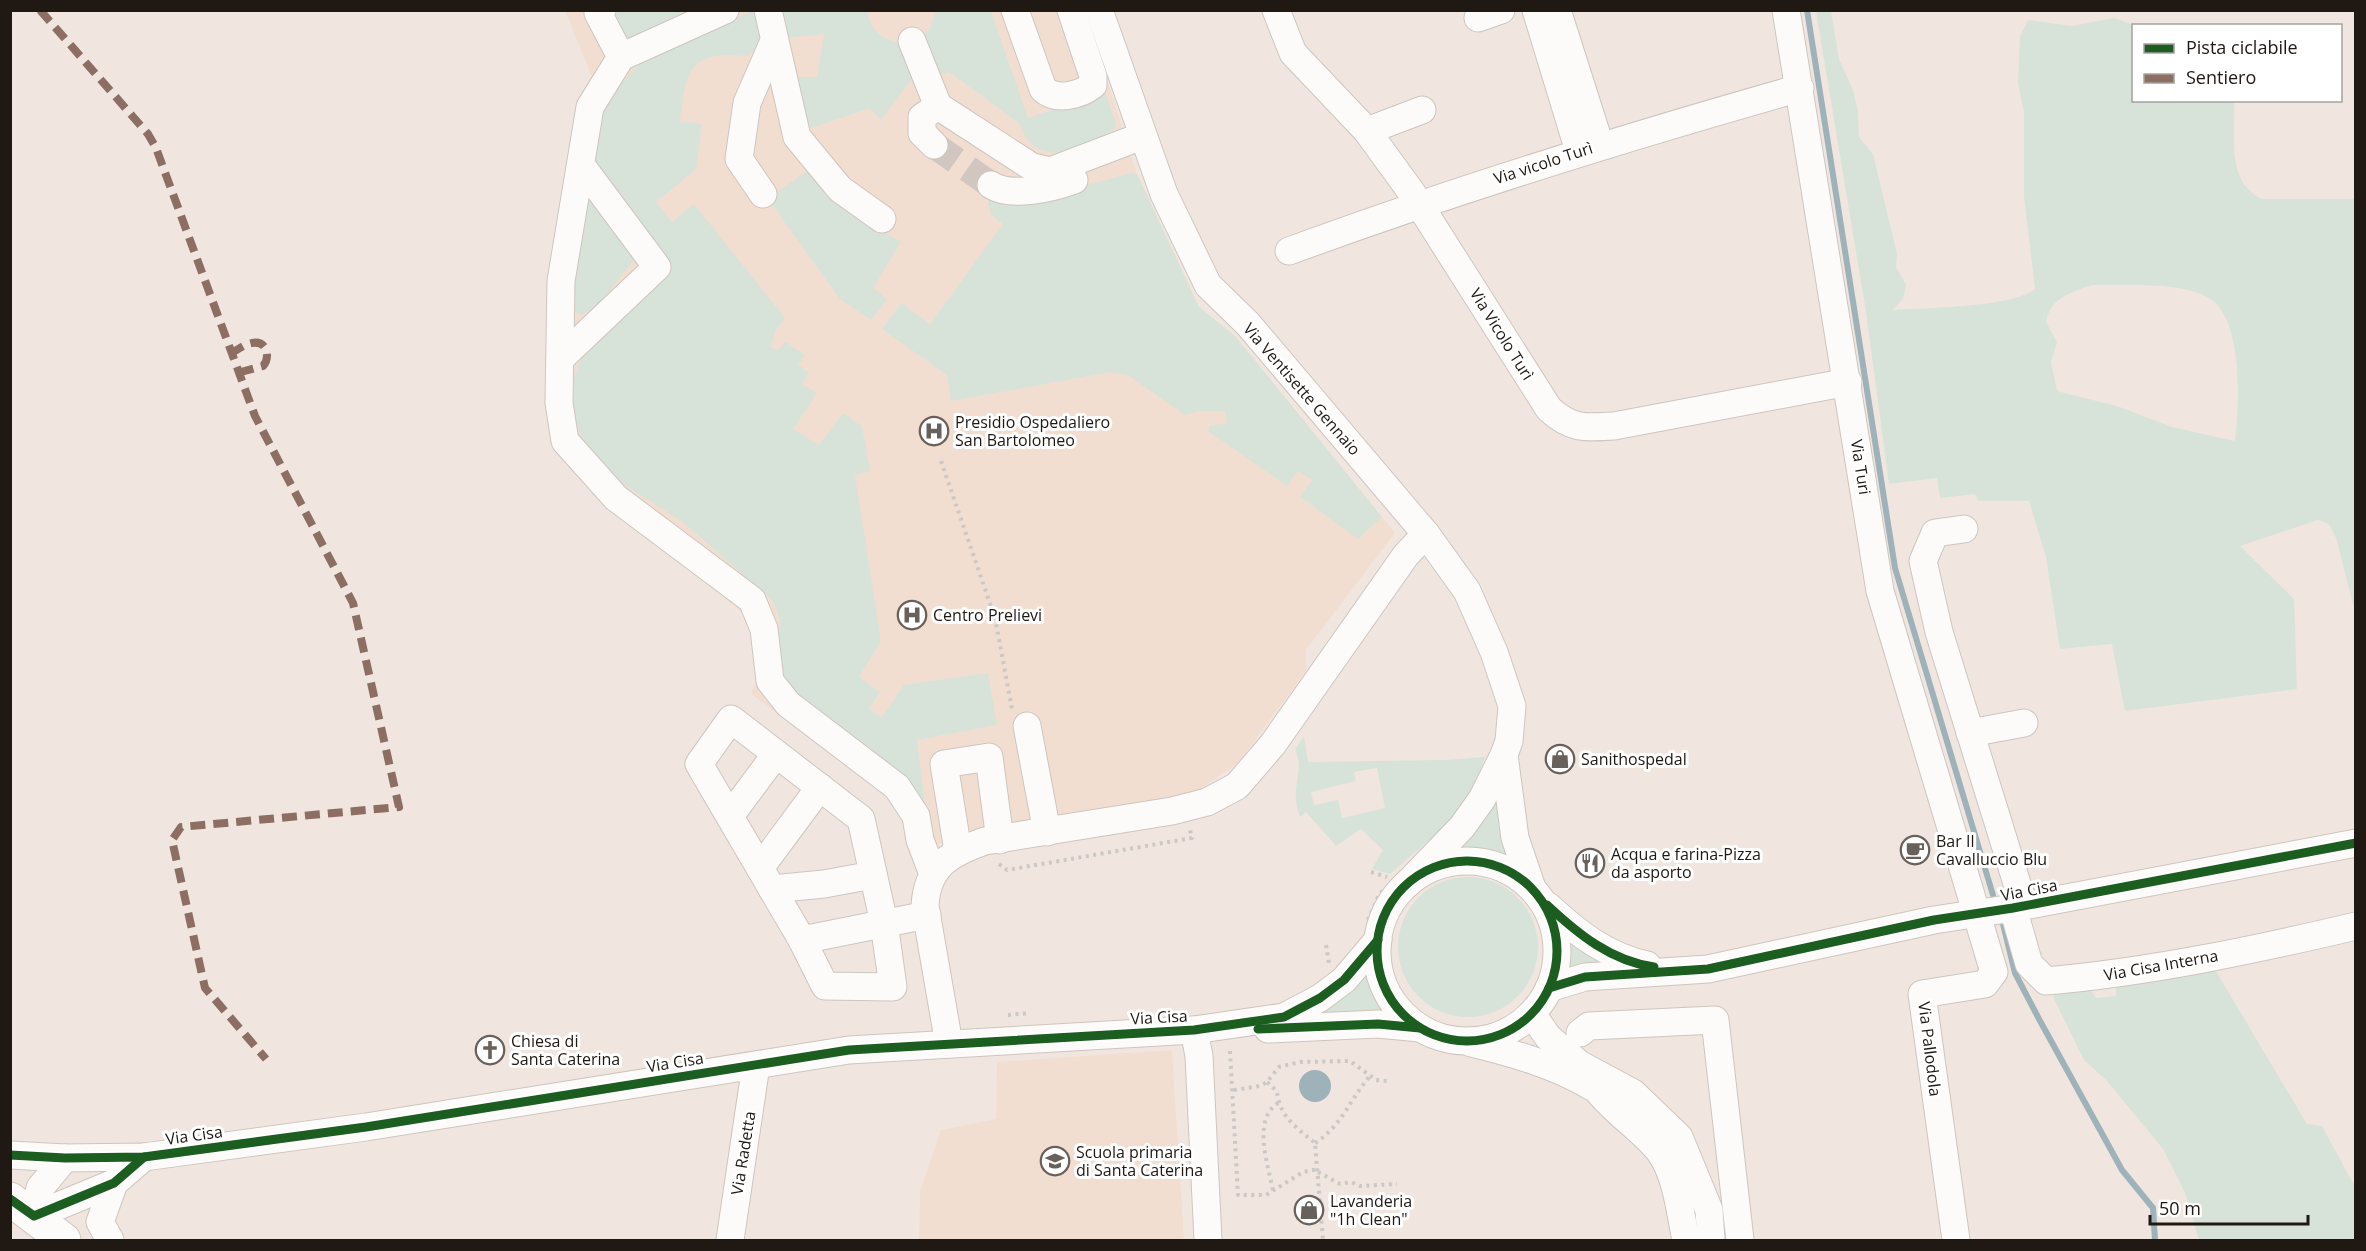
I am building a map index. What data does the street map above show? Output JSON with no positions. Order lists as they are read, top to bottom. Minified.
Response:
{"streets":{"street":["Via vicolo Turì","Via Vicolo Turì","Via Ventisette Gennaio","Via Turi","Via Cisa","Via Cisa Interna","Via Pallodola","Via Radetta"]},"crossings":[["Via vicolo Turì","Via Vicolo Turì"],["Via vicolo Turì","Via Turi"],["Via Vicolo Turì","Via Turi"],["Via Ventisette Gennaio","Via Cisa"],["Via Turi","Via Cisa"],["Via Turi","Via Pallodola"],["Via Cisa","Via Cisa Interna"],["Via Cisa","Via Pallodola"],["Via Cisa","Via Radetta"]],"places":{"hospital":["Presidio Ospedaliero San Bartolomeo","Centro Prelievi"],"shop":["Sanithospedal","Lavanderia \"1h Clean\""],"cafe":["Bar Il Cavalluccio Blu"],"restaurant":["Acqua e farina-Pizza da asporto"],"church":["Chiesa di Santa Caterina"],"school or university":["Scuola primaria di Santa Caterina"]},"legend":["Pista ciclabile","Sentiero"],"scale_bar":"50 m"}
